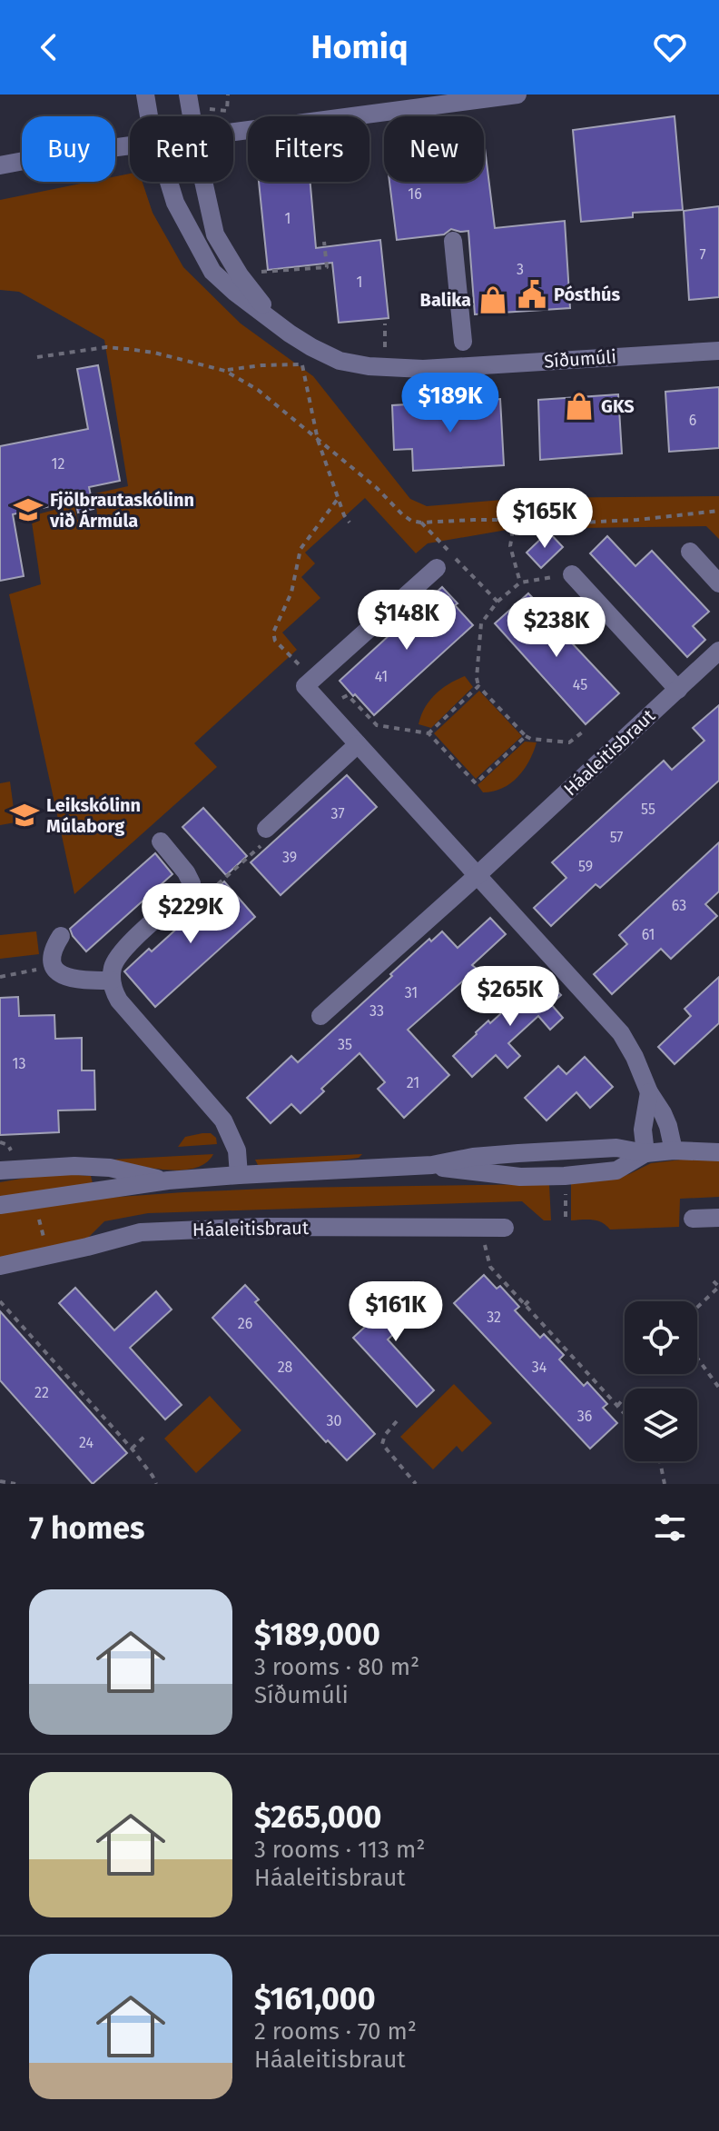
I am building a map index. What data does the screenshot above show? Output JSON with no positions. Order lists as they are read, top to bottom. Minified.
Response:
{"streets":{"street":["Síðumúli","Háaleitisbraut"]},"places":{"public building":["Pósthús"],"shop":["Balika","GKS"],"school or university":["Fjölbrautaskólinn við Ármúla","Leikskólinn Múlaborg"]},"house_numbers":["16","1","7","3","1","6","12","41","45","55","37","57","39","59","63","61","31","33","35","13","21","32","26","28","34","22","36","30","24"],"page":{"header":"Homiq","chip":["Buy","Rent","Filters","New"],"price":["$189K","$165K","$148K","$238K","$229K","$265K","$161K"],"heading":"7 homes","list":[{"name":"$189,000","note":"3 rooms · 80 m² · Síðumúli"},{"name":"$265,000","note":"3 rooms · 113 m² · Háaleitisbraut"},{"name":"$161,000","note":"2 rooms · 70 m² · Háaleitisbraut"}]}}
